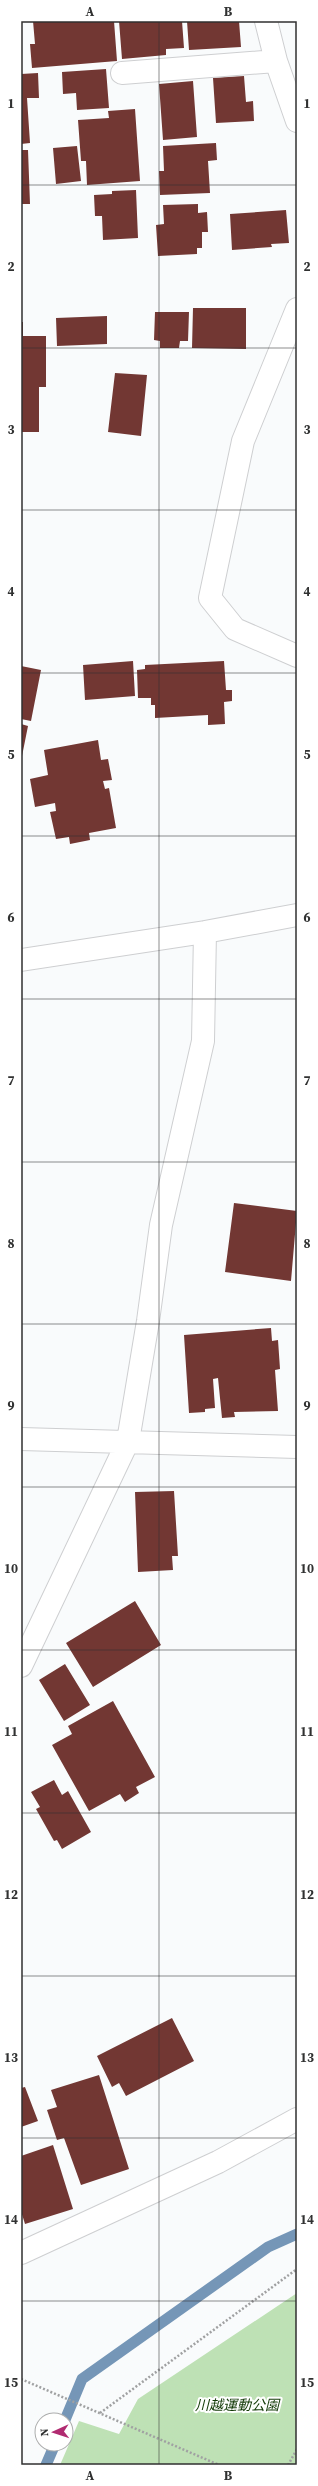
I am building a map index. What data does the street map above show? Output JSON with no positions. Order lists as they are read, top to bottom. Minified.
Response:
{"parks":["川越運動公園"],"north":"left","grid":{"columns":["A","B"],"rows":["1","2","3","4","5","6","7","8","9","10","11","12","13","14","15"]}}
